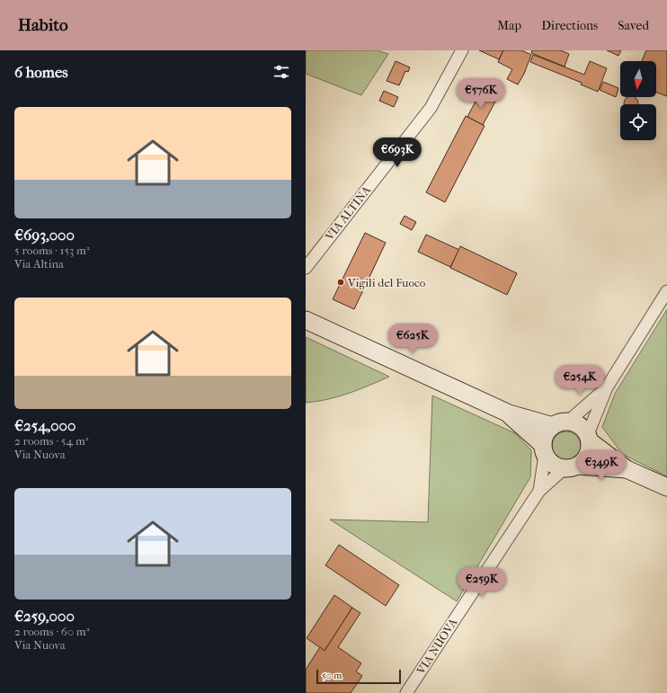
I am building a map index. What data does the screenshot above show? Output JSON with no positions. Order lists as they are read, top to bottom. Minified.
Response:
{"streets":{"street":["VIA ALTINA","VIA NUOVA"]},"places":["Vigili del Fuoco"],"scale_bar":"50 m","north":"bottom","page":{"header":"Habito","nav":["Map","Directions","Saved"],"heading":"6 homes","price":["€576K","€693K","€625K","€254K","€349K","€259K"],"list":[{"name":"€693,000","note":"5 rooms · 153 m² · Via Altina"},{"name":"€254,000","note":"2 rooms · 54 m² · Via Nuova"},{"name":"€259,000","note":"2 rooms · 60 m² · Via Nuova"}],"scale":"50 m"}}
